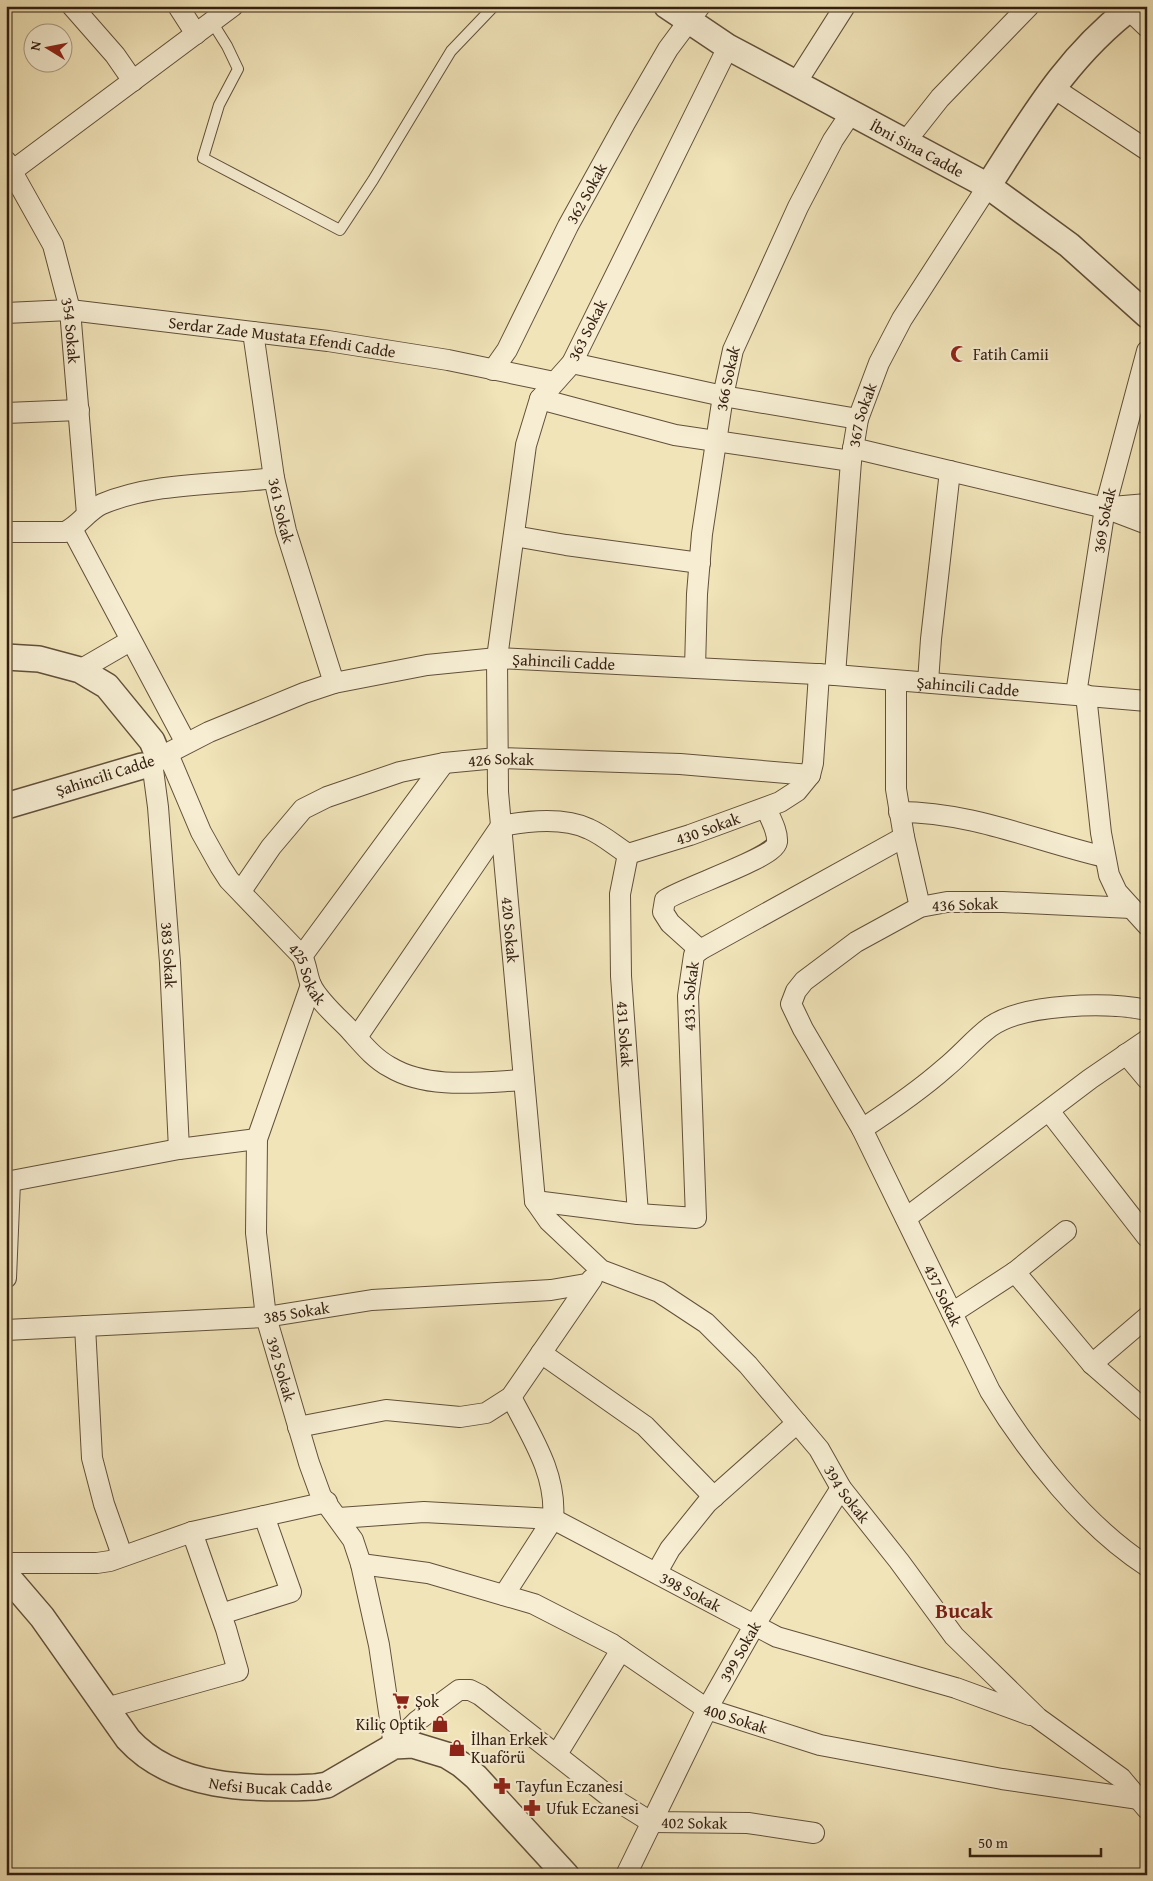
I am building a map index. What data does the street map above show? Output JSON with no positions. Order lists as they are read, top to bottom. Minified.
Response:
{"streets":{"street":["İbni Sina Cadde","362 Sokak","363 Sokak","354 Sokak","Serdar Zade Mustata Efendi Cadde","366 Sokak","367 Sokak","361 Sokak","369 Sokak","Şahincili Cadde","426 Sokak","430 Sokak","436 Sokak","420 Sokak","383 Sokak","425 Sokak","433. Sokak","431 Sokak","437 Sokak","385 Sokak","392 Sokak","394 Sokak","398 Sokak","399 Sokak","400 Sokak","Nefsi Bucak Cadde","402 Sokak"]},"crossings":[["İbni Sina Cadde","362 Sokak"],["İbni Sina Cadde","363 Sokak"],["İbni Sina Cadde","366 Sokak"],["İbni Sina Cadde","367 Sokak"],["362 Sokak","Serdar Zade Mustata Efendi Cadde"],["363 Sokak","Serdar Zade Mustata Efendi Cadde"],["363 Sokak","Şahincili Cadde"],["363 Sokak","420 Sokak"],["354 Sokak","Serdar Zade Mustata Efendi Cadde"],["Serdar Zade Mustata Efendi Cadde","361 Sokak"],["366 Sokak","Şahincili Cadde"],["367 Sokak","Şahincili Cadde"],["361 Sokak","Şahincili Cadde"],["369 Sokak","Şahincili Cadde"],["369 Sokak","436 Sokak"],["Şahincili Cadde","420 Sokak"],["Şahincili Cadde","383 Sokak"],["Şahincili Cadde","425 Sokak"],["426 Sokak","430 Sokak"],["426 Sokak","420 Sokak"],["426 Sokak","425 Sokak"],["430 Sokak","431 Sokak"],["436 Sokak","437 Sokak"],["420 Sokak","425 Sokak"],["420 Sokak","394 Sokak"],["383 Sokak","425 Sokak"],["425 Sokak","392 Sokak"],["433. Sokak","431 Sokak"],["385 Sokak","392 Sokak"],["392 Sokak","398 Sokak"],["392 Sokak","400 Sokak"],["392 Sokak","Nefsi Bucak Cadde"],["392 Sokak","402 Sokak"],["394 Sokak","398 Sokak"],["394 Sokak","399 Sokak"],["394 Sokak","400 Sokak"],["398 Sokak","399 Sokak"],["399 Sokak","400 Sokak"],["399 Sokak","402 Sokak"],["Nefsi Bucak Cadde","402 Sokak"]],"districts":["Bucak"],"places":{"mosque":["Fatih Camii"],"supermarket":["Şok"],"shop":["Kiliç Optik","İlhan Erkek Kuaförü"],"pharmacy":["Tayfun Eczanesi","Ufuk Eczanesi"]},"scale_bar":"50 m","north":"left"}
